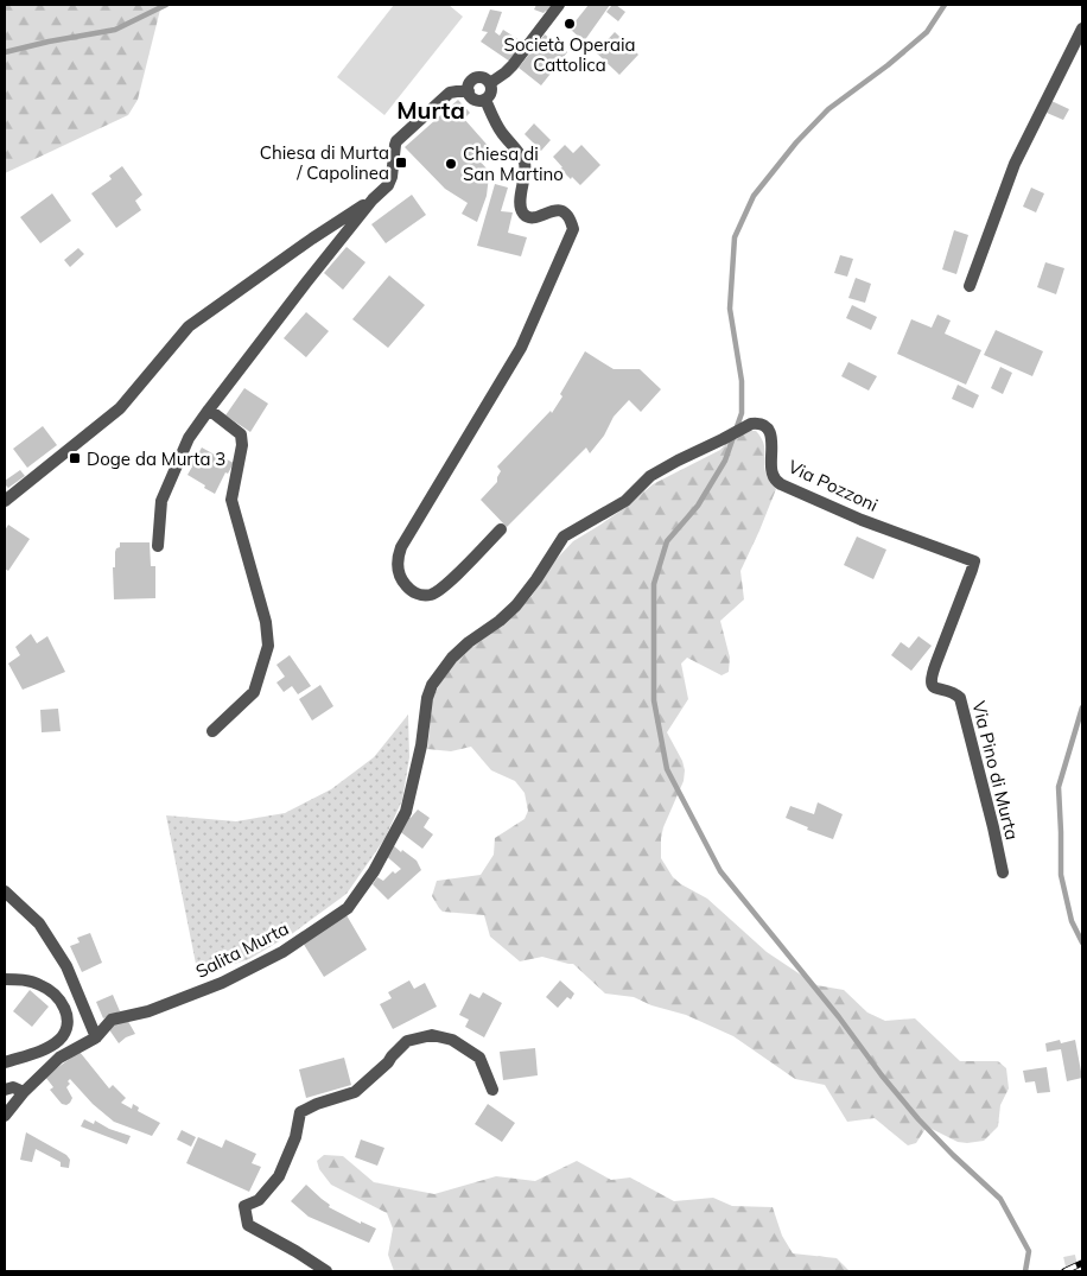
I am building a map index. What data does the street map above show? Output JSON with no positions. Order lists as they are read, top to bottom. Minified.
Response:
{"streets":{"street":["Via Pozzoni","Via Pino di Murta","Salita Murta"]},"crossings":[["Via Pozzoni","Via Pino di Murta"],["Via Pozzoni","Salita Murta"]],"districts":["Murta"],"places":{"other":["Società Operaia Cattolica","Chiesa di San Martino"],"transit":["Chiesa di Murta / Capolinea","Doge da Murta 3"]}}
